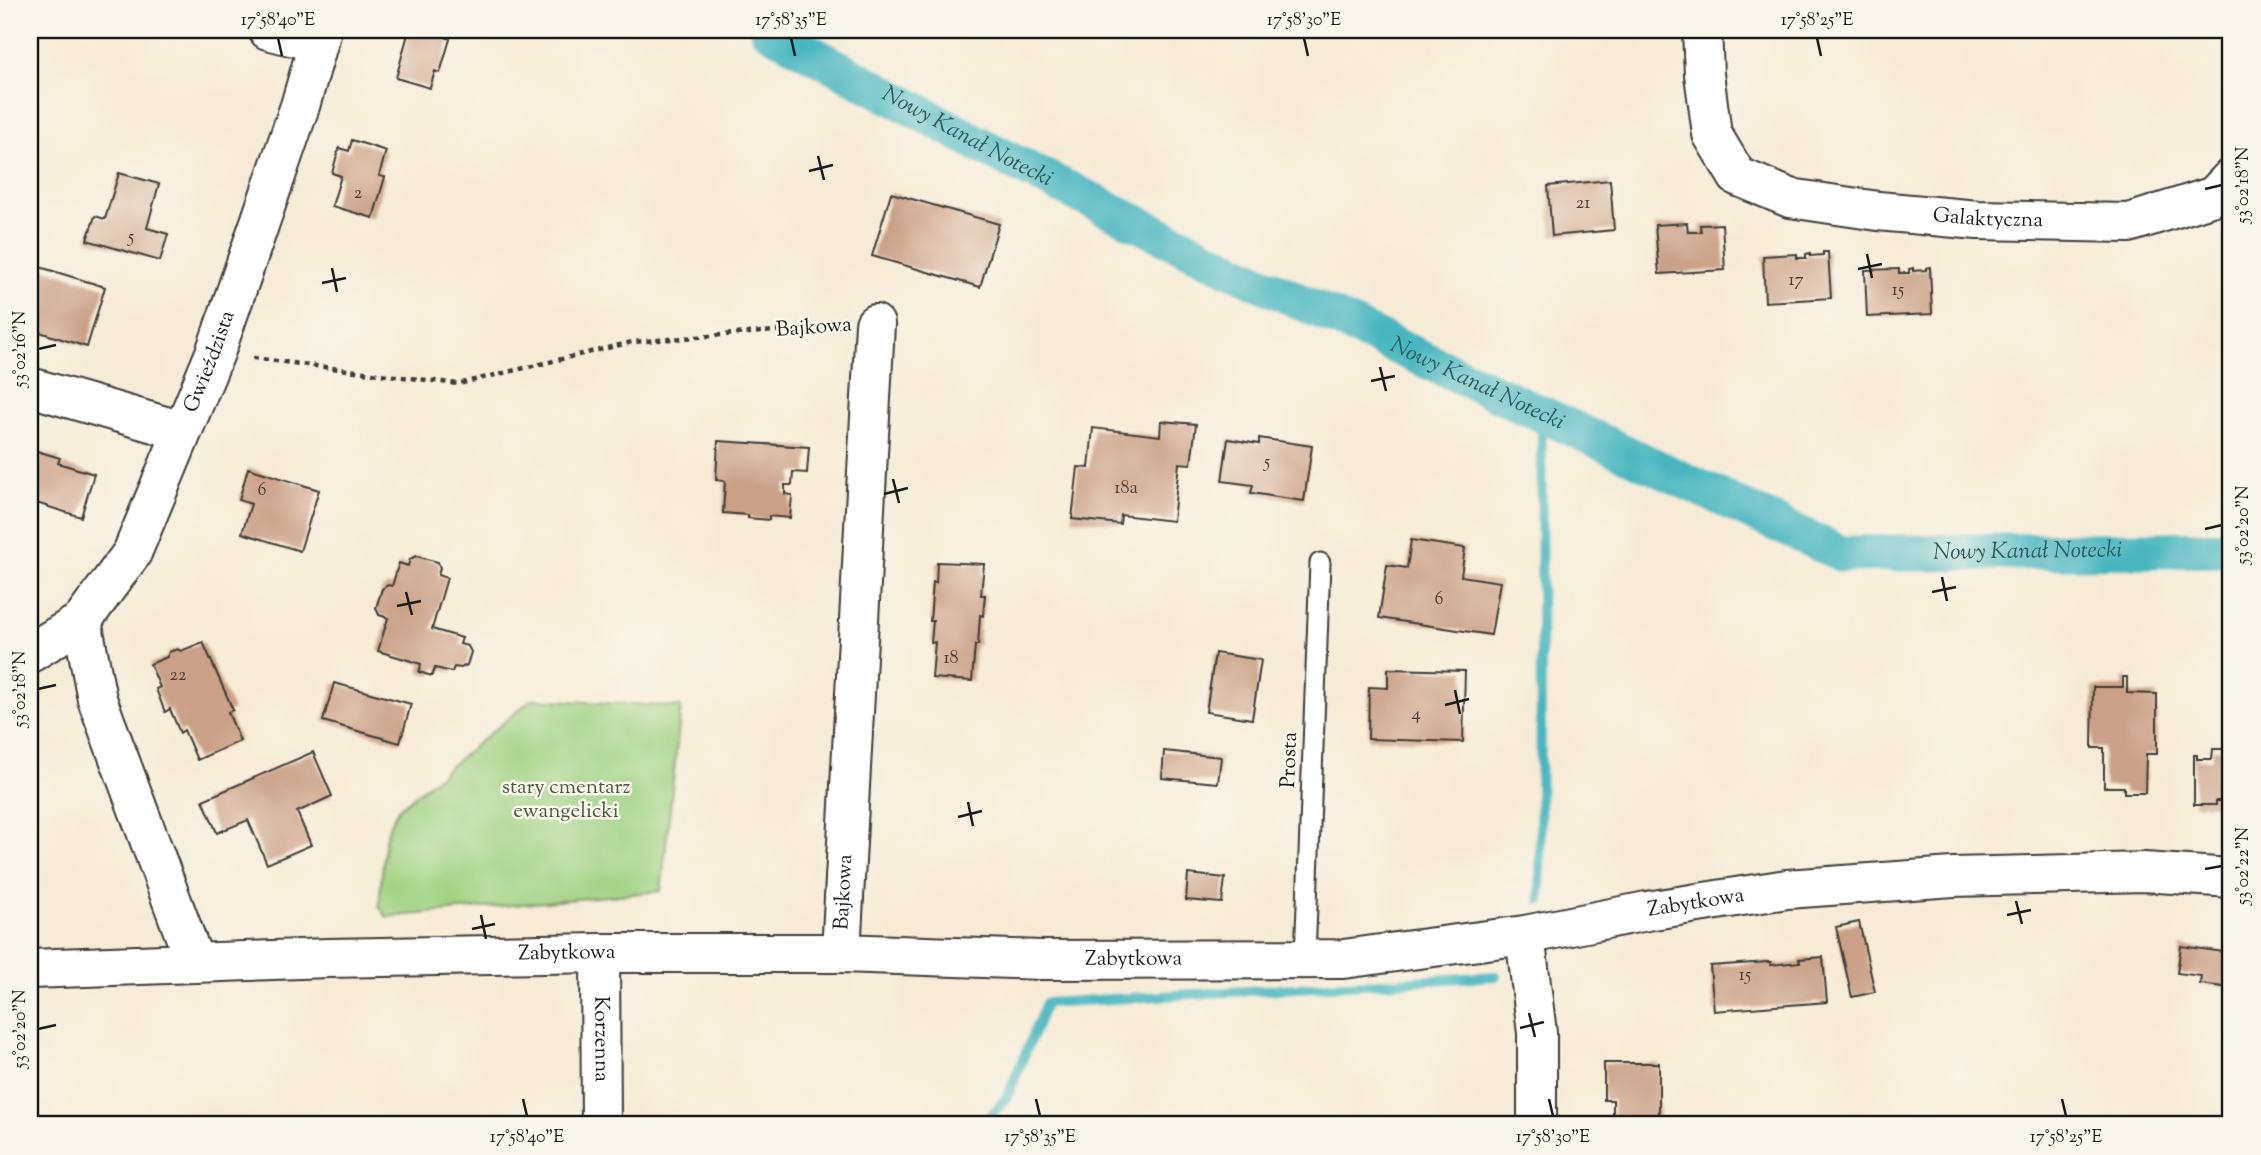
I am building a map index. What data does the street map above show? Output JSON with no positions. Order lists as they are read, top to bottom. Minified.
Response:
{"streets":{"street":["Galaktyczna","Bajkowa","Gwieździsta","Zabytkowa","Korzenna"],"lane":["Prosta"]},"crossings":[["Bajkowa","Gwieździsta"],["Bajkowa","Zabytkowa"],["Prosta","Zabytkowa"],["Zabytkowa","Korzenna"]],"water":["Nowy Kanał Notecki"],"parks":["stary cmentarz ewangelicki"],"house_numbers":["2","21","5","17","15","5","18a","6","6","18","22","4","15"],"coordinates":["17°58'40\"E","17°58'35\"E","17°58'30\"E","17°58'25\"E","53°02'18\"N","53°02'16\"N","53°02'20\"N","53°02'22\"N"]}
